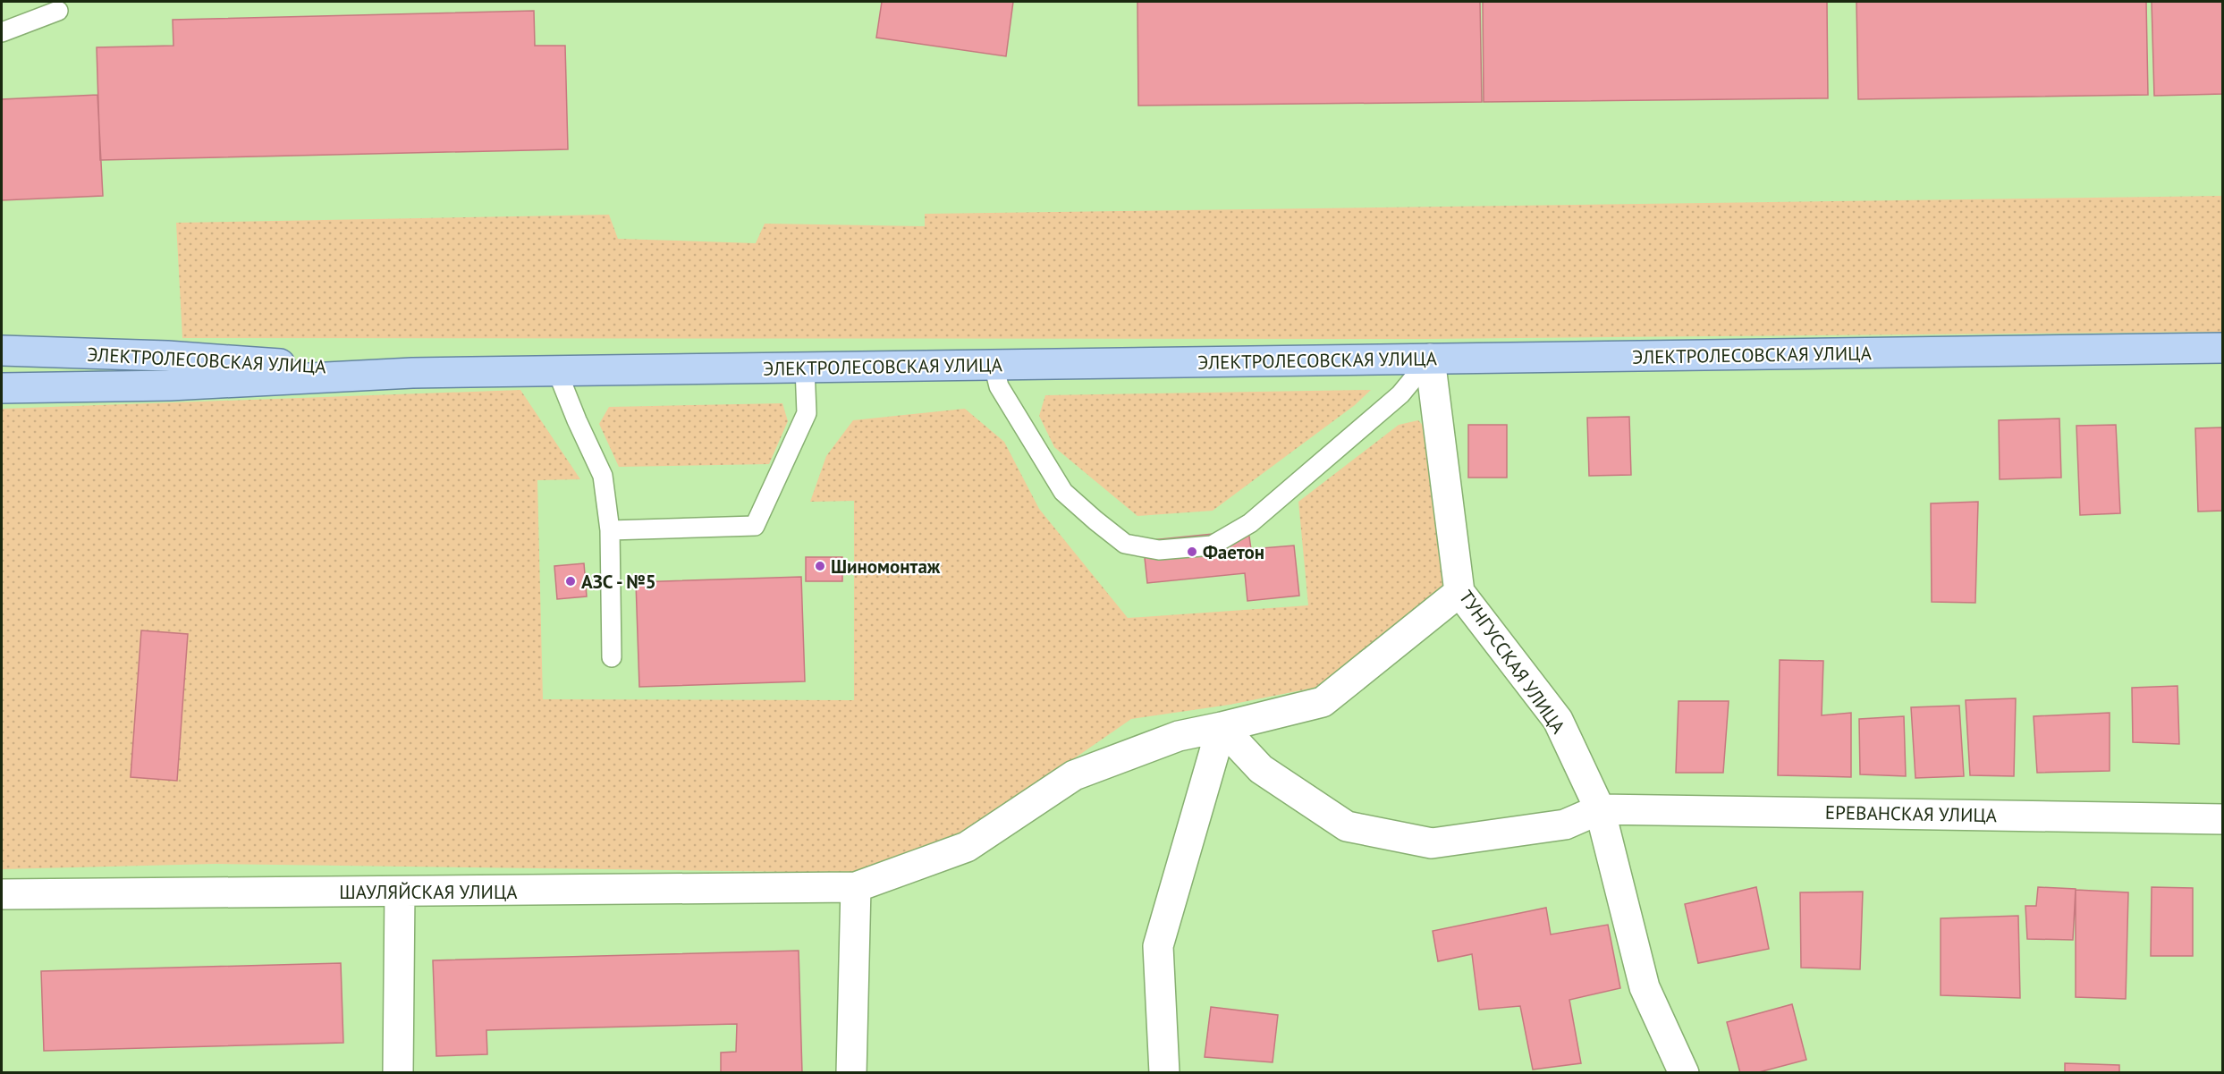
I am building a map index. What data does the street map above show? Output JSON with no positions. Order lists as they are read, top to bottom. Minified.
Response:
{"streets":{"main road":["ЭЛЕКТРОЛЕСОВСКАЯ УЛИЦА"],"street":["ТУНГУССКАЯ УЛИЦА","ЕРЕВАНСКАЯ УЛИЦА","ШАУЛЯЙСКАЯ УЛИЦА"]},"crossings":[["ЭЛЕКТРОЛЕСОВСКАЯ УЛИЦА","ТУНГУССКАЯ УЛИЦА"],["ТУНГУССКАЯ УЛИЦА","ЕРЕВАНСКАЯ УЛИЦА"],["ТУНГУССКАЯ УЛИЦА","ШАУЛЯЙСКАЯ УЛИЦА"]],"places":["Фаетон","Шиномонтаж","АЗС - №5"]}
